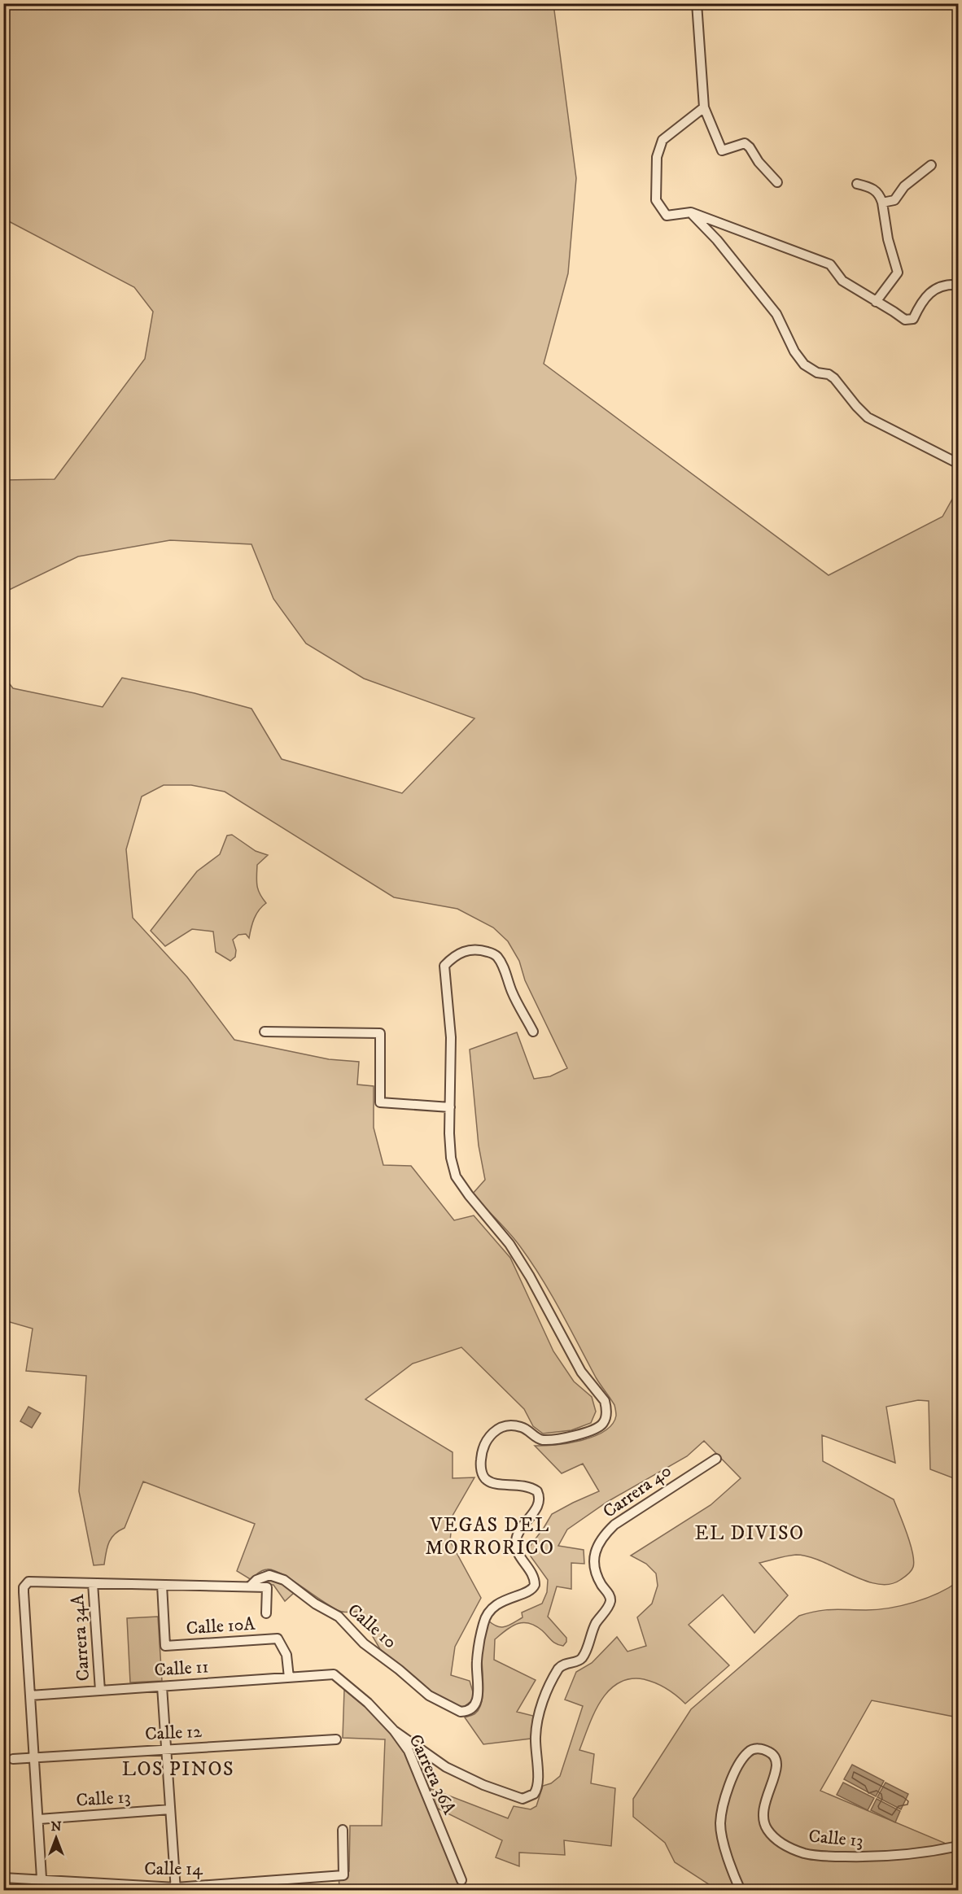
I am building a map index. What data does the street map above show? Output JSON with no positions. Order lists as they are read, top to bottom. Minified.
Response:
{"streets":{"street":["Carrera 40","Calle 10A","Calle 10","Carrera 34A","Calle 11","Calle 12","Carrera 36A","Calle 13","Calle 14"]},"crossings":[["Carrera 40","Carrera 36A"],["Calle 10A","Calle 10"],["Calle 10A","Calle 11"],["Calle 10","Carrera 34A"],["Calle 10","Calle 11"],["Carrera 34A","Calle 11"],["Calle 11","Carrera 36A"]],"districts":["VEGAS DEL MORRORICO","EL DIVISO","LOS PINOS"],"north":"top"}
